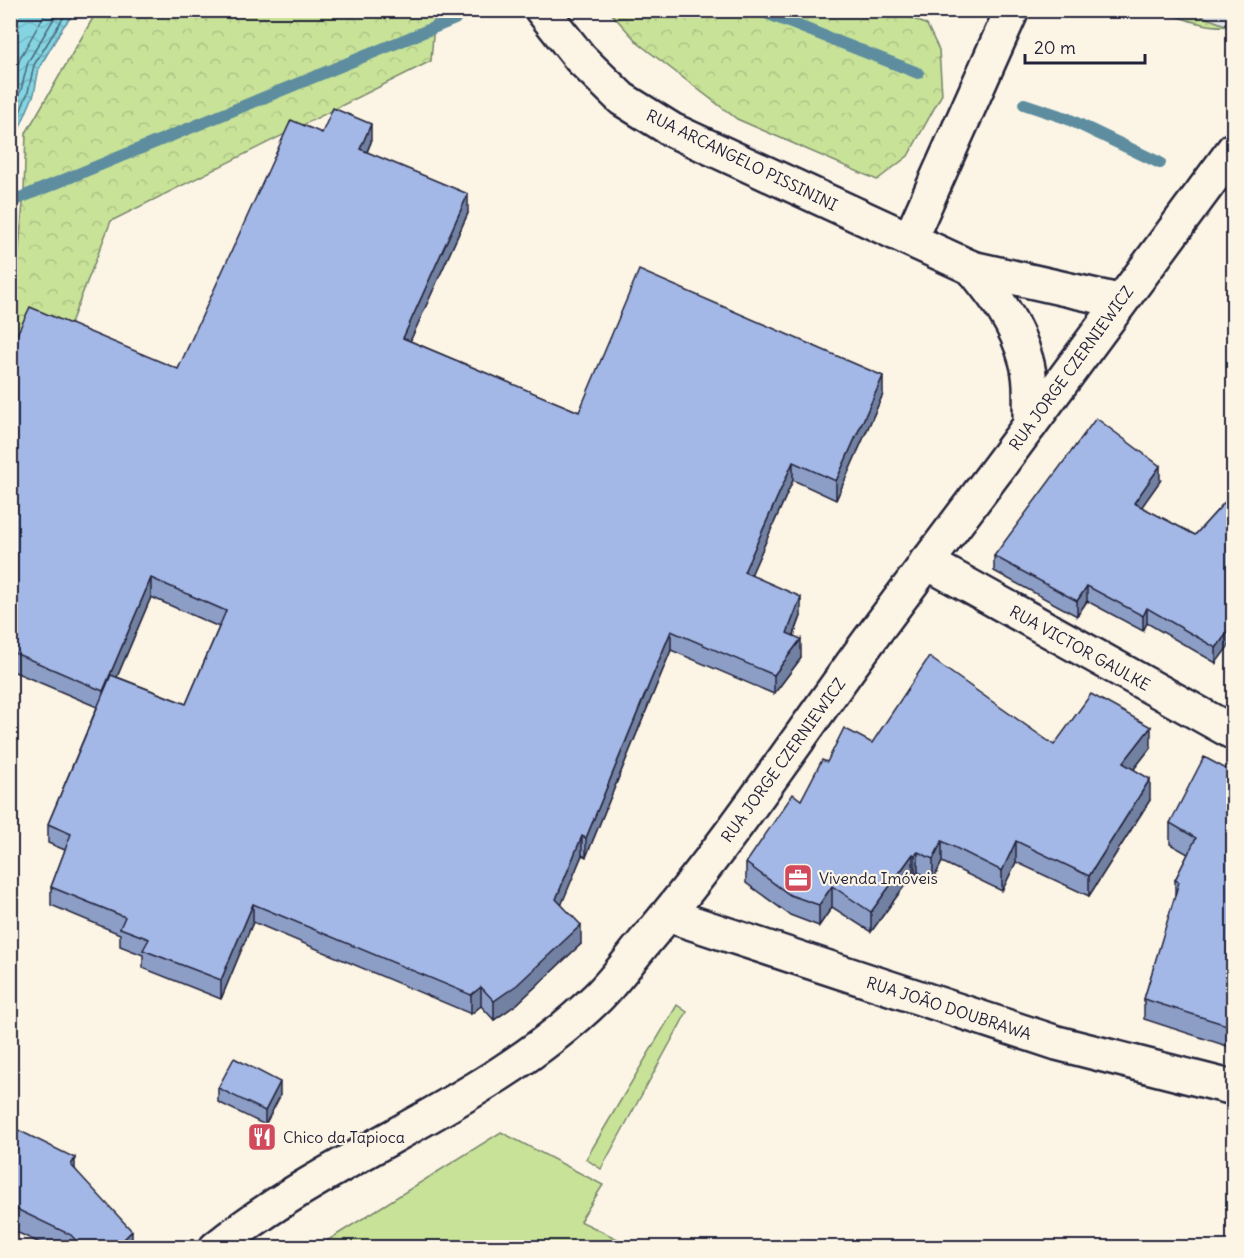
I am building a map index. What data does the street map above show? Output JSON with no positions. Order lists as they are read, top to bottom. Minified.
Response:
{"streets":{"main road":["RUA ARCANGELO PISSININI","RUA JORGE CZERNIEWICZ","RUA VICTOR GAULKE","RUA JOÃO DOUBRAWA"]},"crossings":[["RUA ARCANGELO PISSININI","RUA JORGE CZERNIEWICZ"],["RUA JORGE CZERNIEWICZ","RUA VICTOR GAULKE"],["RUA JORGE CZERNIEWICZ","RUA JOÃO DOUBRAWA"]],"places":{"office":["Vivenda Imóveis"],"restaurant":["Chico da Tapioca"]},"scale_bar":"20 m"}
